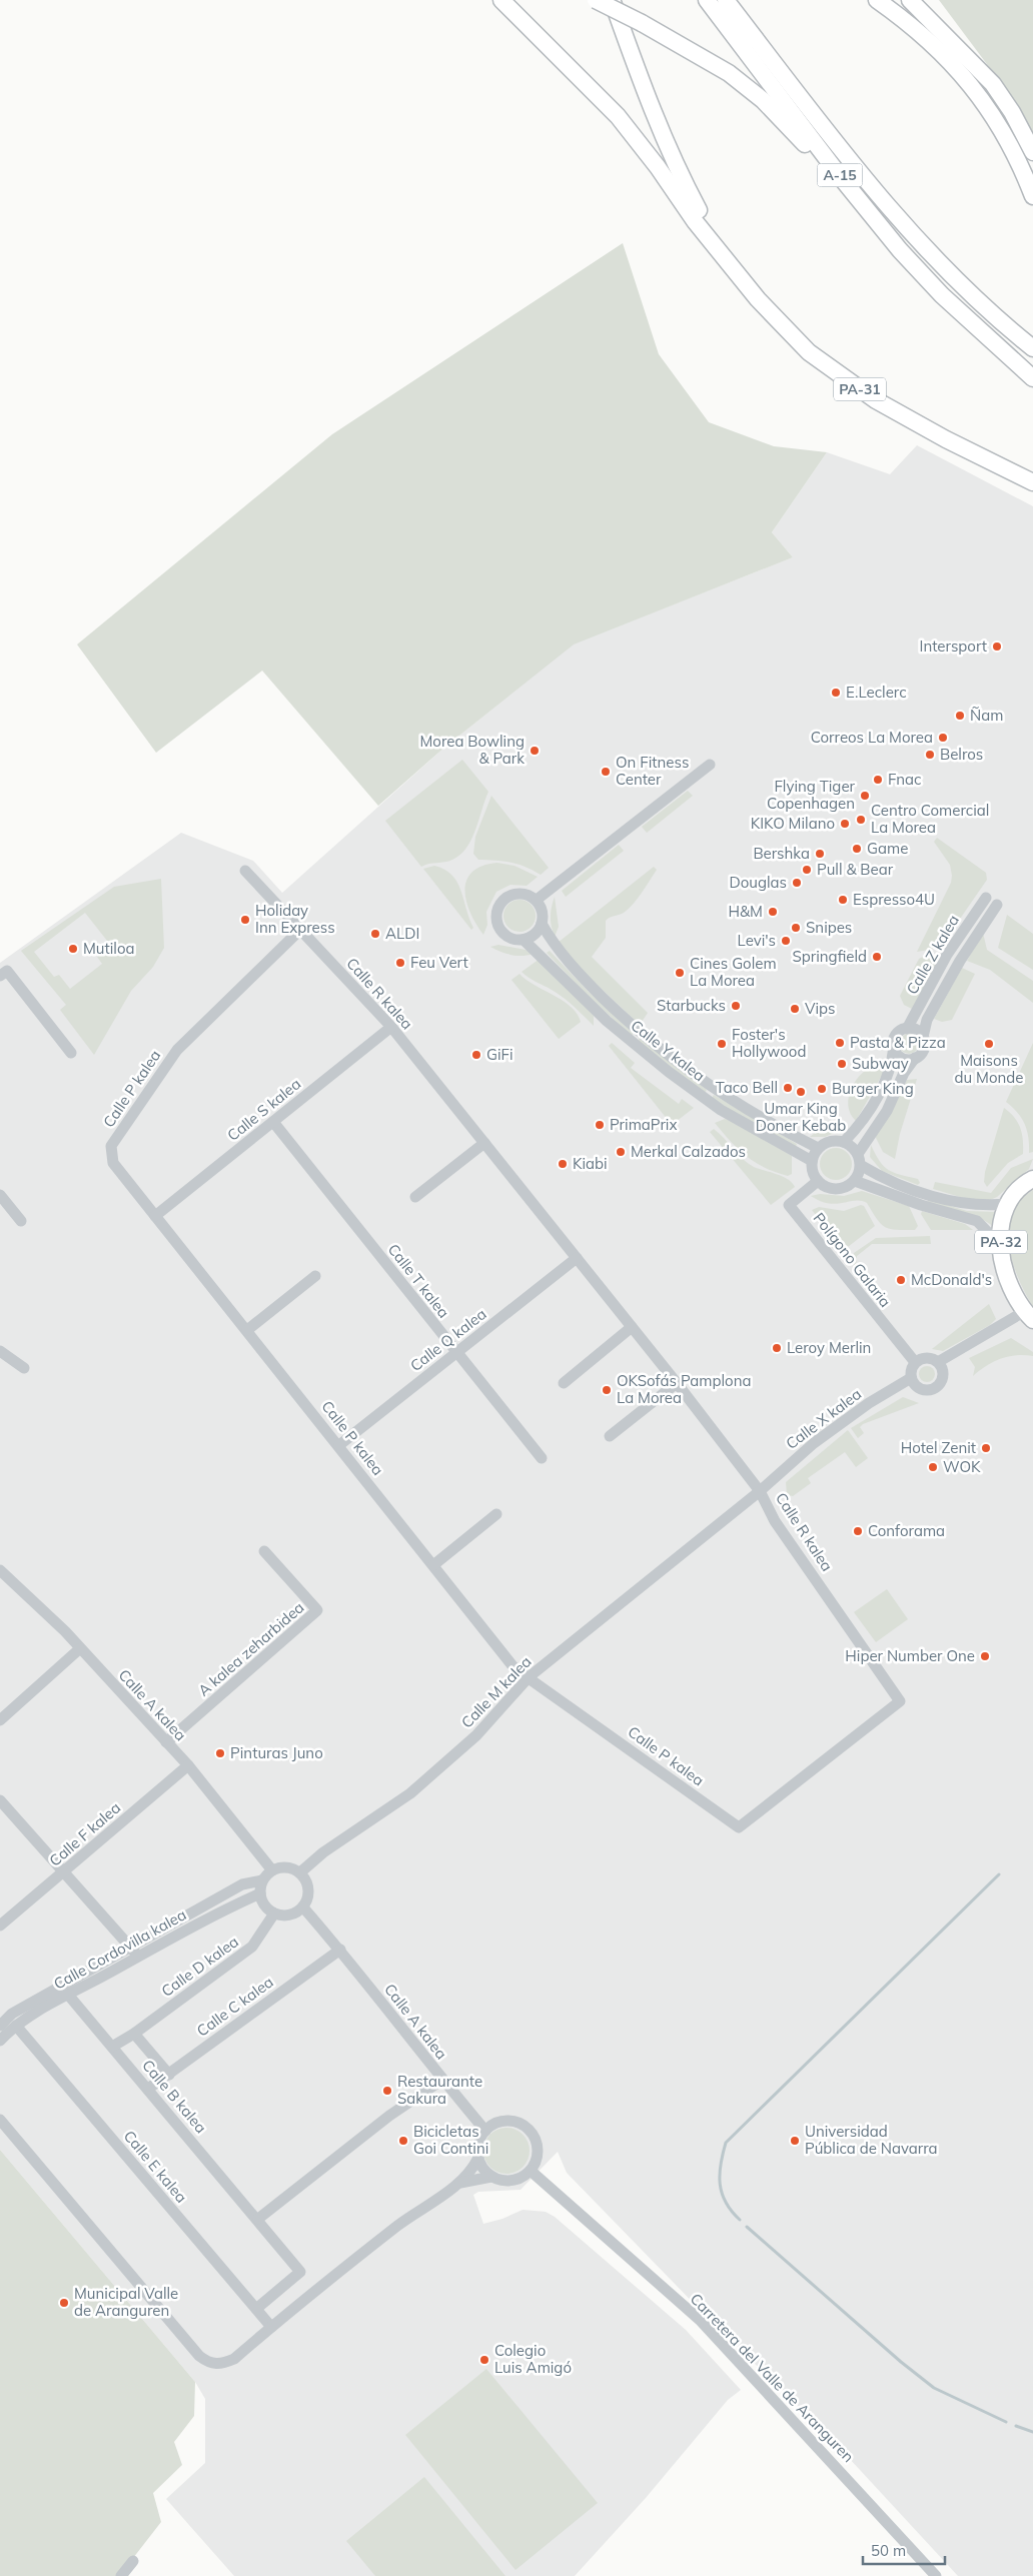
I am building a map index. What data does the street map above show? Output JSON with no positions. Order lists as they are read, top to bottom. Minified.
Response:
{"streets":{"highway":["A-15","PA-31","PA-32"],"street":["Calle Z kalea","Calle R kalea","Calle Y kalea","Calle P kalea","Calle S kalea","Polígono Galaria","Calle T kalea","Calle Q kalea","Calle X kalea","A kalea zeharbidea","Calle M kalea","Calle A kalea","Calle F kalea","Calle Cordovilla kalea","Calle D kalea","Calle C kalea","Calle B kalea","Calle E kalea","Carretera del Valle de Aranguren"]},"crossings":[["Calle R kalea","Calle P kalea"],["Calle R kalea","Calle S kalea"],["Calle R kalea","Calle Q kalea"],["Calle R kalea","Calle X kalea"],["Calle R kalea","Calle M kalea"],["Calle Y kalea","Polígono Galaria"],["Calle P kalea","Calle S kalea"],["Calle P kalea","Calle Q kalea"],["Calle P kalea","Calle M kalea"],["Calle S kalea","Calle T kalea"],["Polígono Galaria","Calle X kalea"],["Calle T kalea","Calle Q kalea"],["Calle X kalea","Calle M kalea"],["A kalea zeharbidea","Calle A kalea"],["Calle M kalea","Calle A kalea"],["Calle M kalea","Calle Cordovilla kalea"],["Calle M kalea","Calle D kalea"],["Calle A kalea","Calle F kalea"],["Calle A kalea","Calle Cordovilla kalea"],["Calle A kalea","Calle D kalea"],["Calle A kalea","Calle C kalea"],["Calle A kalea","Carretera del Valle de Aranguren"],["Calle Cordovilla kalea","Calle D kalea"],["Calle Cordovilla kalea","Calle B kalea"],["Calle Cordovilla kalea","Calle E kalea"],["Calle D kalea","Calle B kalea"],["Calle C kalea","Calle B kalea"],["Calle B kalea","Calle E kalea"]],"places":["Intersport","E.Leclerc","Ñam","Correos La Morea","Morea Bowling & Park","Belros","On Fitness Center","Fnac","Flying Tiger Copenhagen","Centro Comercial La Morea","KIKO Milano","Game","Bershka","Pull & Bear","Douglas","Espresso4U","H&M","Holiday Inn Express","Snipes","ALDI","Levi's","Mutiloa","Springfield","Feu Vert","Cines Golem La Morea","Starbucks","Vips","Pasta & Pizza","Foster's Hollywood","Maisons du Monde","GiFi","Subway","Taco Bell","Burger King","Umar King Doner Kebab","PrimaPrix","Merkal Calzados","Kiabi","McDonald's","Leroy Merlin","OKSofás Pamplona La Morea","Hotel Zenit","WOK","Conforama","Hiper Number One","Pinturas Juno","Restaurante Sakura","Bicicletas Goi Contini","Universidad Pública de Navarra","Municipal Valle de Aranguren","Colegio Luis Amigó"],"scale_bar":"50 m"}
